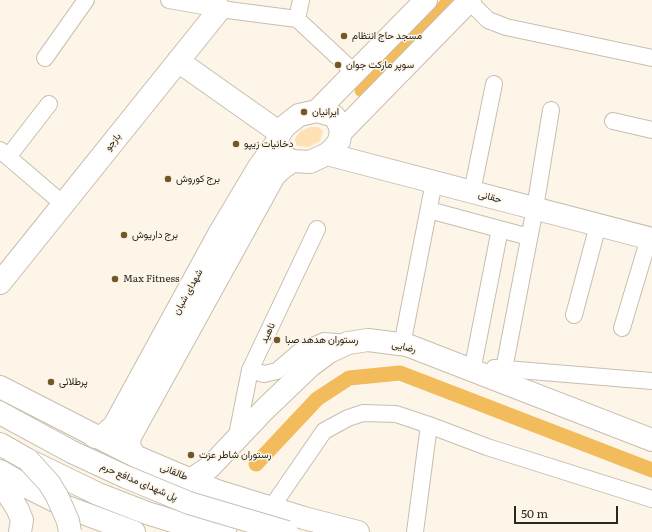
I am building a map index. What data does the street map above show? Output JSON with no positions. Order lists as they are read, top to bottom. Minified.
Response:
{"streets":{"street":["بازجو","حقانی","شهدای شبان","ناهید","رضایی","طالقانی","پل شهدای مدافع حرم"]},"crossings":[["حقانی","شهدای شبان"],["شهدای شبان","طالقانی"],["ناهید","رضایی"],["رضایی","طالقانی"]],"places":["مسجد حاج انتظام","سوپر مارکت جوان","ایرانیان","دخانیات زیپو","برج کوروش","برج داریوش","Max Fitness","رستوران هدهد صبا","پرطلائی","رستوران شاطر عزت"],"scale_bar":"50 m"}
